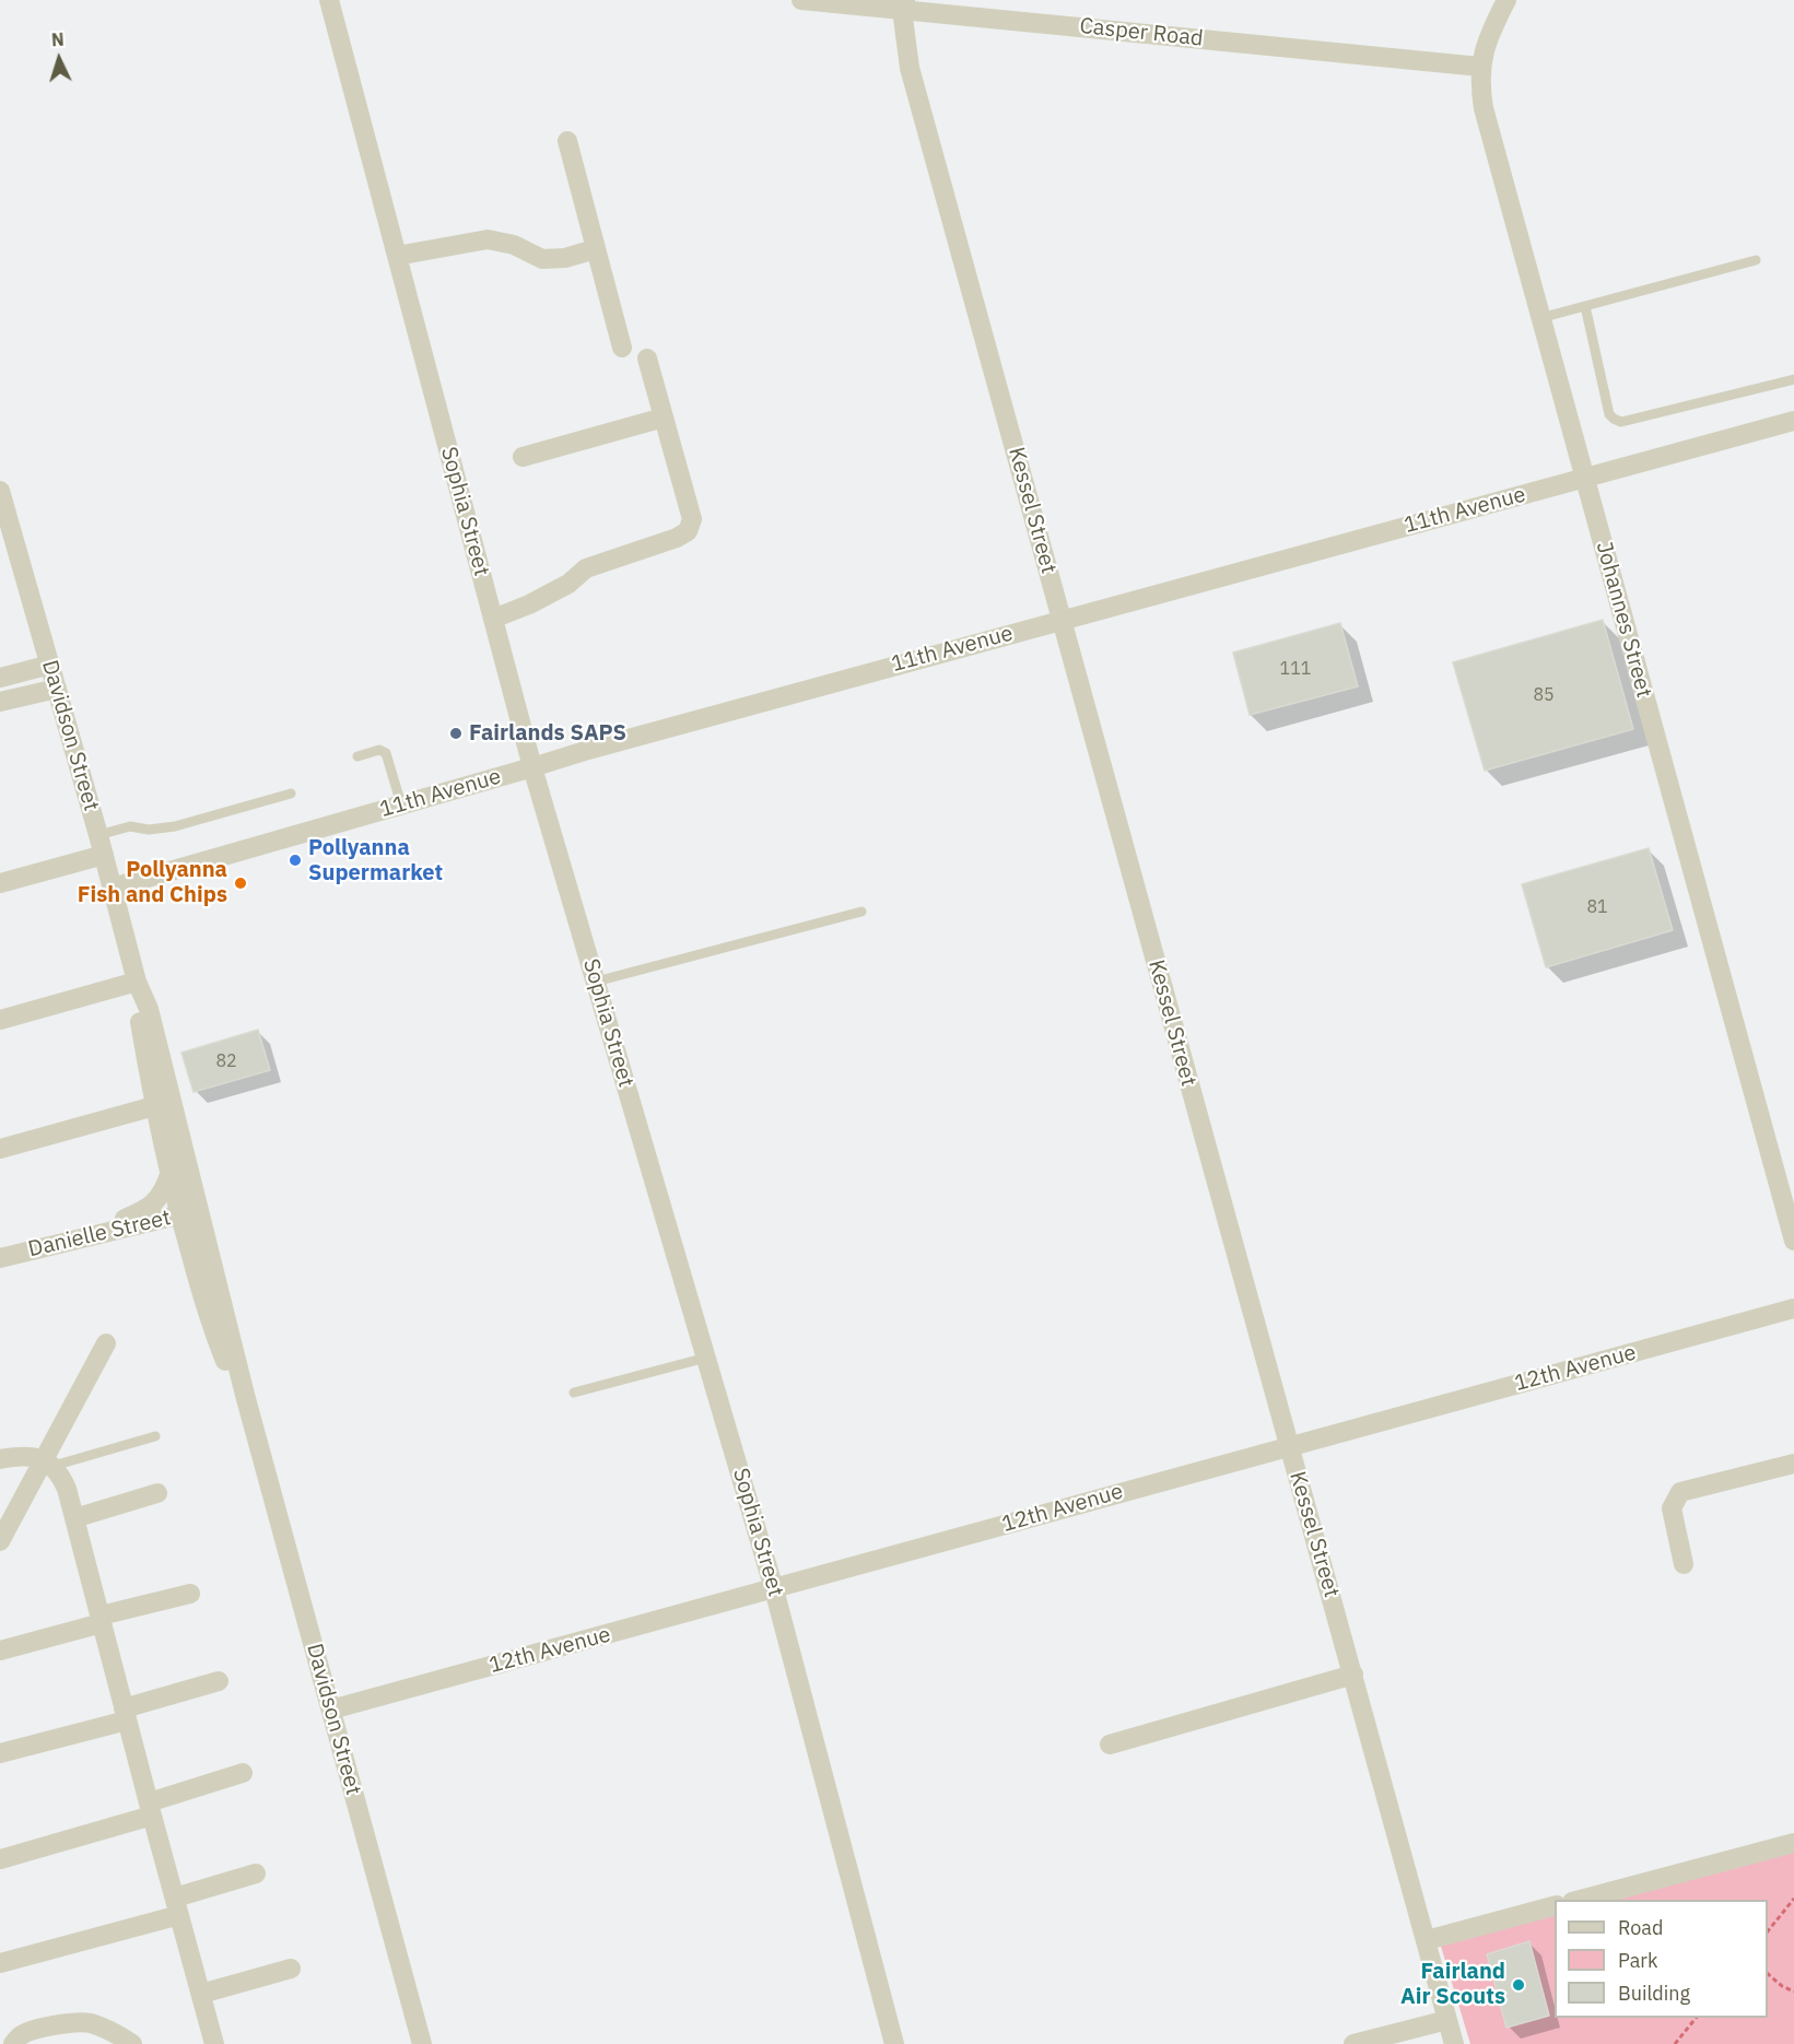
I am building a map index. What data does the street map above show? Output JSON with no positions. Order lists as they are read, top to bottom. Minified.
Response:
{"streets":{"street":["Casper Road","Kessel Street","11th Avenue","Sophia Street","Johannes Street","Davidson Street","Danielle Street","12th Avenue"]},"crossings":[["Casper Road","Kessel Street"],["Casper Road","Johannes Street"],["Kessel Street","11th Avenue"],["Kessel Street","12th Avenue"],["11th Avenue","Sophia Street"],["11th Avenue","Johannes Street"],["11th Avenue","Davidson Street"],["Sophia Street","12th Avenue"],["Davidson Street","Danielle Street"],["Davidson Street","12th Avenue"]],"places":["Fairlands SAPS","Pollyanna Supermarket","Pollyanna Fish and Chips","Fairland Air Scouts"],"house_numbers":["111","85","81","82"],"legend":["Road","Park","Building"],"north":"top"}
